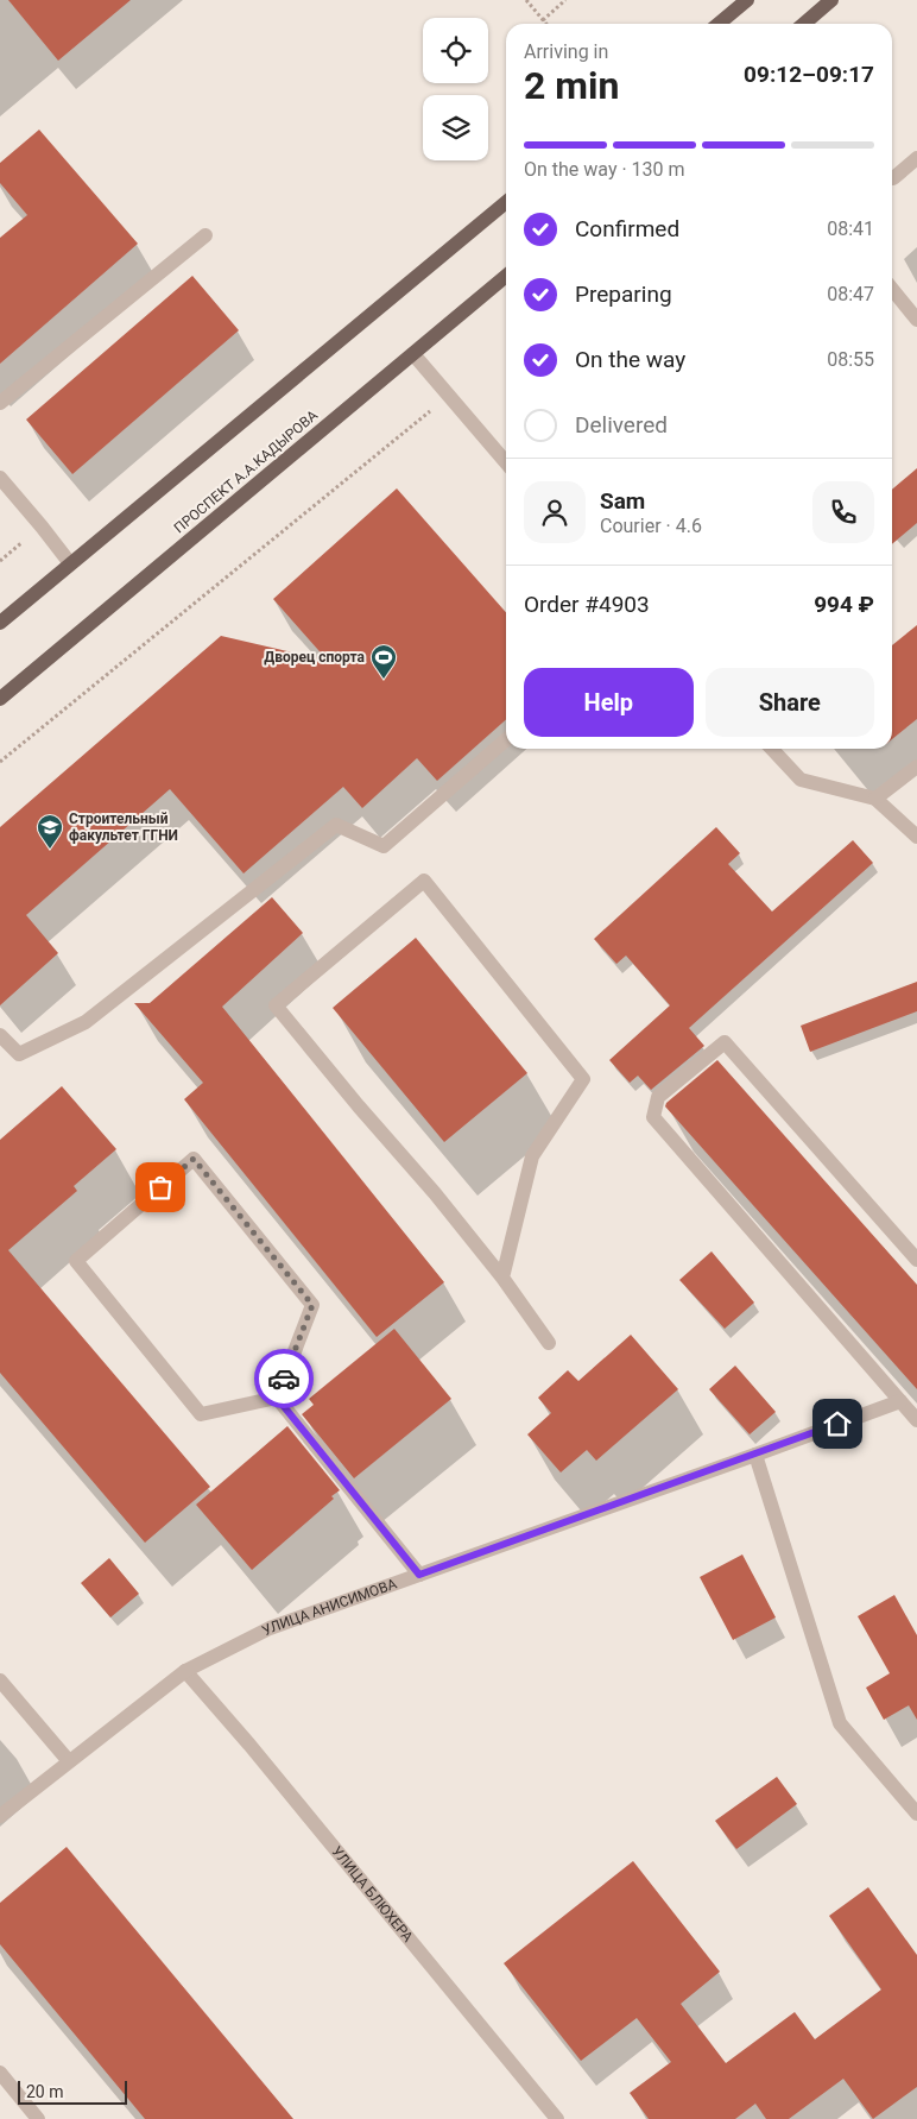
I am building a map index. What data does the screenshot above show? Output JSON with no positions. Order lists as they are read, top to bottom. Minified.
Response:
{"streets":{"main road":["ПРОСПЕКТ А.А.КАДЫРОВА"],"street":["УЛИЦА АНИСИМОВА","УЛИЦА БЛЮХЕРА"]},"crossings":[["УЛИЦА АНИСИМОВА","УЛИЦА БЛЮХЕРА"]],"places":{"sports":["Дворец спорта"],"school or university":["Строительный факультет ГГНИ"]},"scale_bar":"20 m","page":{"heading":["2 min","Arriving in","09:12–09:17"],"panel":["Sam","Courier · 4.6","Order #4903","994 ₽"],"bar":"On the way · 130 m","list":[["Confirmed","08:41"],["Preparing","08:47"],["On the way","08:55"],"Delivered"],"buttons":["Help","Share"],"scale":"20 m"}}
